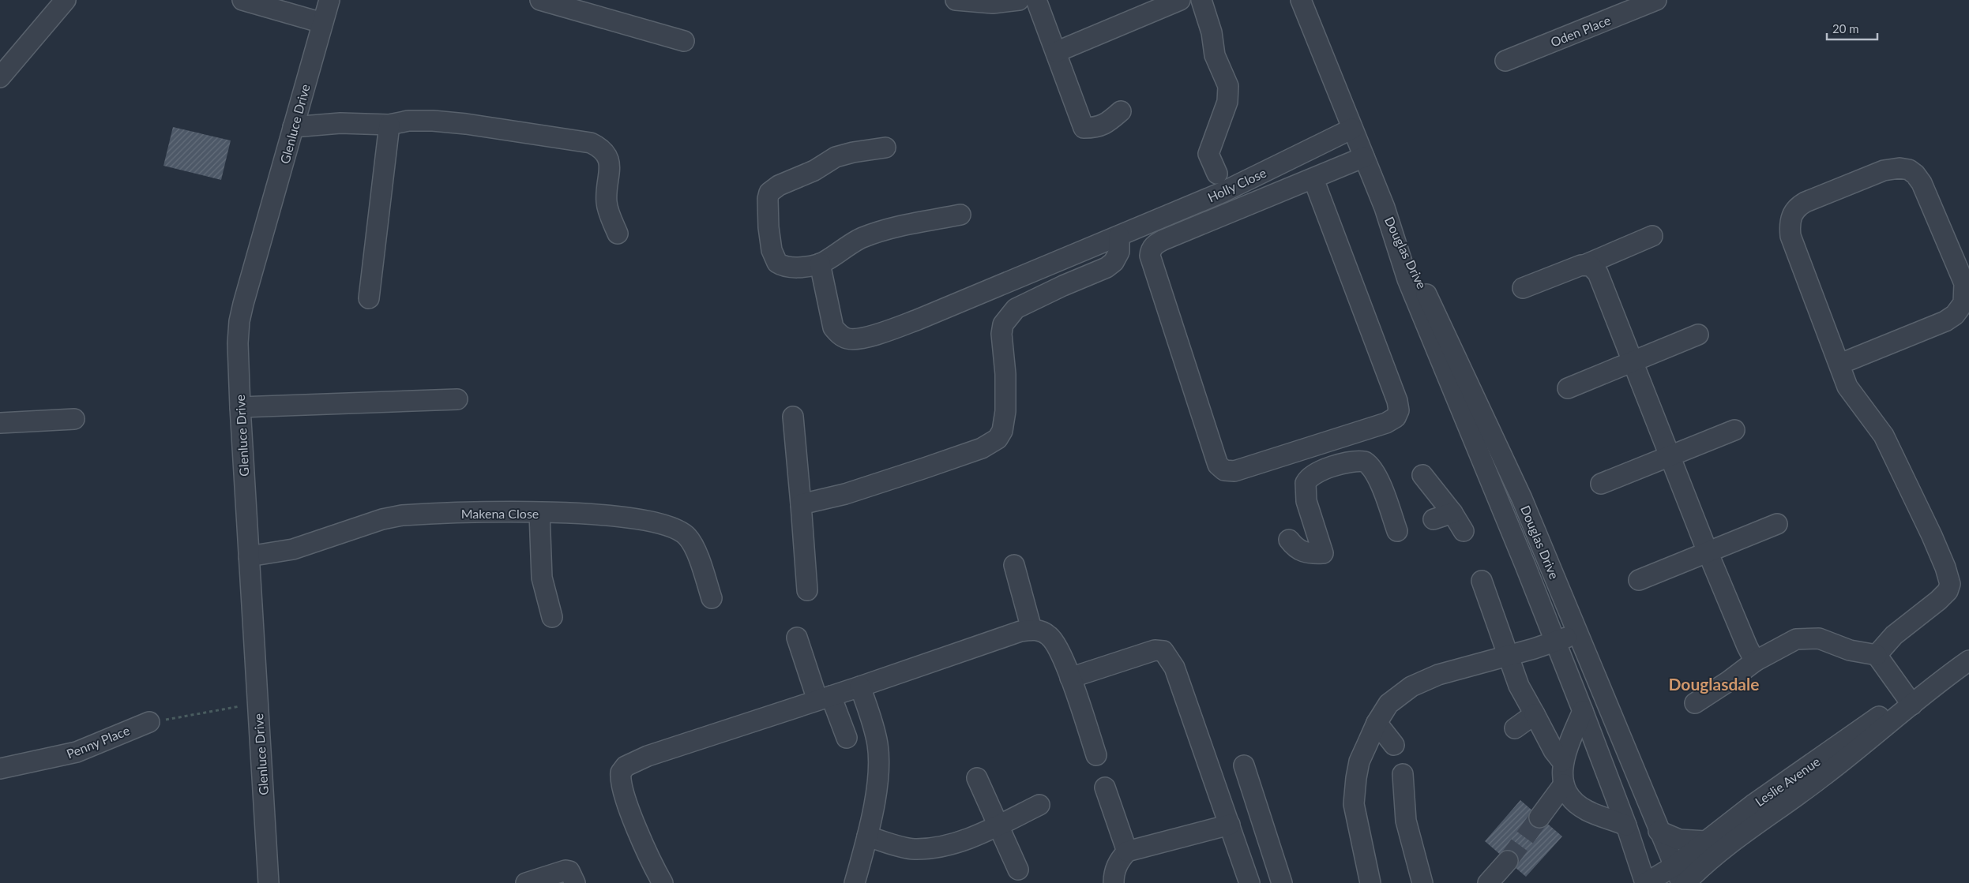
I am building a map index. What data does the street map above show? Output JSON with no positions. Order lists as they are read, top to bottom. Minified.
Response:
{"streets":{"street":["Oden Place","Glenluce Drive","Holly Close","Douglas Drive","Makena Close","Penny Place","Leslie Avenue"]},"crossings":[["Glenluce Drive","Makena Close"],["Holly Close","Douglas Drive"],["Douglas Drive","Leslie Avenue"]],"districts":["Douglasdale"],"scale_bar":"20 m"}
